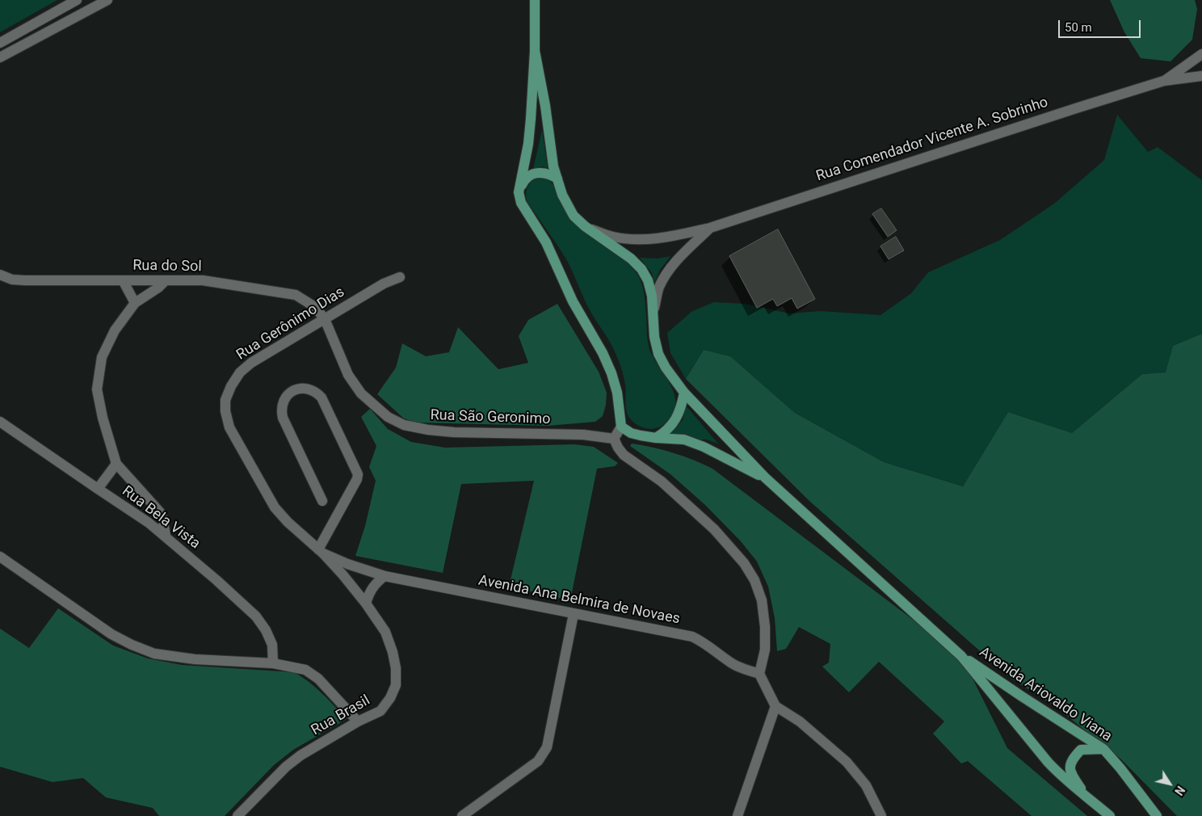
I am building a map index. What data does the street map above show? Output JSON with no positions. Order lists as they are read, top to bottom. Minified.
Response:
{"streets":{"main road":["Avenida Ariovaldo Viana"],"street":["Rua Comendador Vicente A. Sobrinho","Rua do Sol","Rua Gerônimo Dias","Rua São Geronimo","Rua Bela Vista","Avenida Ana Belmira de Novaes","Rua Brasil"]},"crossings":[["Rua do Sol","Rua Gerônimo Dias"],["Rua do Sol","Rua São Geronimo"],["Rua Gerônimo Dias","Rua São Geronimo"],["Rua Gerônimo Dias","Avenida Ana Belmira de Novaes"],["Rua Gerônimo Dias","Rua Brasil"],["Avenida Ana Belmira de Novaes","Rua Brasil"]],"scale_bar":"50 m","north":"bottom right"}
